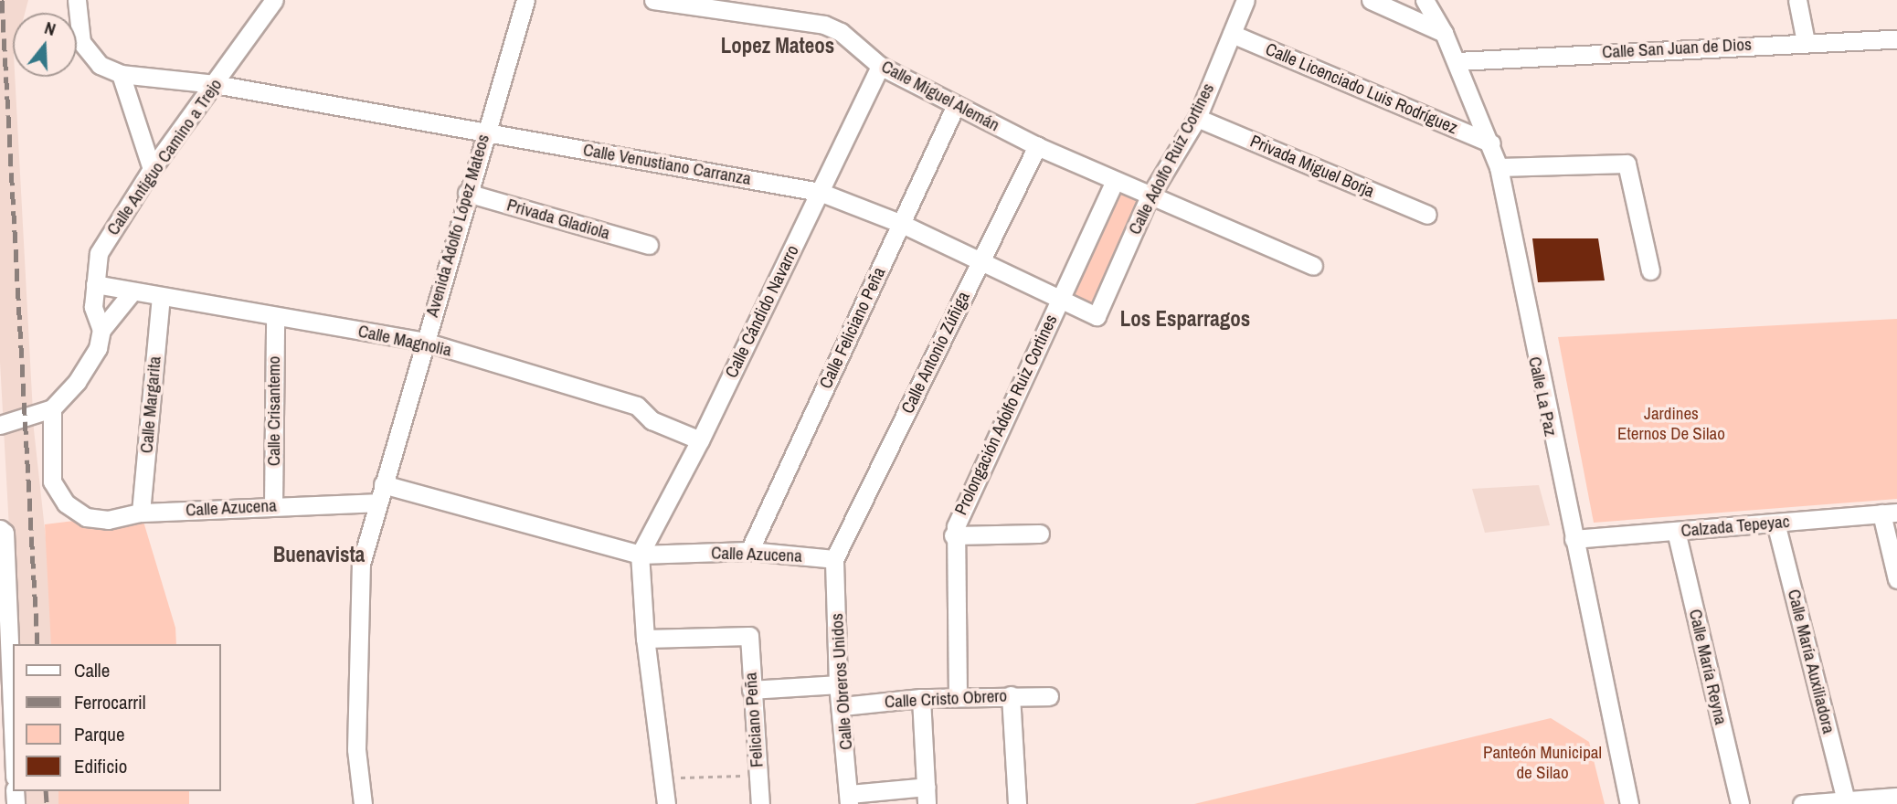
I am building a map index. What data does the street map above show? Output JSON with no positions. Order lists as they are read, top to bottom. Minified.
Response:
{"streets":{"street":["Calle San Juan de Dios","Calle Licenciado Luis Rodríguez","Calle Miguel Alemán","Calle Antiguo Camino a Trejo","Calle Adolfo Ruiz Cortines","Calle Venustiano Carranza","Privada Miguel Borja","Privada Gladiola","Avenida Adolfo López Mateos","Calle Cándido Navarro","Calle Feliciano Peña","Calle Magnolia","Calle Antonio Zúñiga","Calle La Paz","Calle Margarita","Calle Crisantemo","Prolongación Adolfo Ruiz Cortines","Calle Azucena","Calzada Tepeyac","Calle María Auxiliadora","Calle María Reyna","Calle Obreros Unidos","Calle Cristo Obrero","Feliciano Peña"]},"crossings":[["Calle San Juan de Dios","Calle La Paz"],["Calle Licenciado Luis Rodríguez","Calle Adolfo Ruiz Cortines"],["Calle Licenciado Luis Rodríguez","Calle La Paz"],["Calle Miguel Alemán","Calle Adolfo Ruiz Cortines"],["Calle Miguel Alemán","Calle Cándido Navarro"],["Calle Miguel Alemán","Calle Feliciano Peña"],["Calle Miguel Alemán","Calle Antonio Zúñiga"],["Calle Miguel Alemán","Prolongación Adolfo Ruiz Cortines"],["Calle Antiguo Camino a Trejo","Calle Venustiano Carranza"],["Calle Antiguo Camino a Trejo","Calle Magnolia"],["Calle Adolfo Ruiz Cortines","Calle Venustiano Carranza"],["Calle Adolfo Ruiz Cortines","Privada Miguel Borja"],["Calle Venustiano Carranza","Avenida Adolfo López Mateos"],["Calle Venustiano Carranza","Calle Cándido Navarro"],["Calle Venustiano Carranza","Calle Feliciano Peña"],["Calle Venustiano Carranza","Calle Antonio Zúñiga"],["Calle Venustiano Carranza","Prolongación Adolfo Ruiz Cortines"],["Privada Gladiola","Avenida Adolfo López Mateos"],["Avenida Adolfo López Mateos","Calle Magnolia"],["Avenida Adolfo López Mateos","Calle Azucena"],["Calle Cándido Navarro","Calle Magnolia"],["Calle Cándido Navarro","Calle Azucena"],["Calle Feliciano Peña","Calle Azucena"],["Calle Magnolia","Calle Margarita"],["Calle Magnolia","Calle Crisantemo"],["Calle Antonio Zúñiga","Calle Azucena"],["Calle Antonio Zúñiga","Calle Obreros Unidos"],["Calle La Paz","Calzada Tepeyac"],["Calle Margarita","Calle Azucena"],["Calle Crisantemo","Calle Azucena"],["Prolongación Adolfo Ruiz Cortines","Calle Cristo Obrero"],["Calle Azucena","Calle Obreros Unidos"],["Calzada Tepeyac","Calle María Auxiliadora"],["Calzada Tepeyac","Calle María Reyna"],["Calle Obreros Unidos","Calle Cristo Obrero"]],"districts":["Lopez Mateos","Los Esparragos","Buenavista"],"parks":["Jardines Eternos De Silao","Panteón Municipal de Silao"],"legend":["Calle","Ferrocarril","Parque","Edificio"],"north":"top"}
